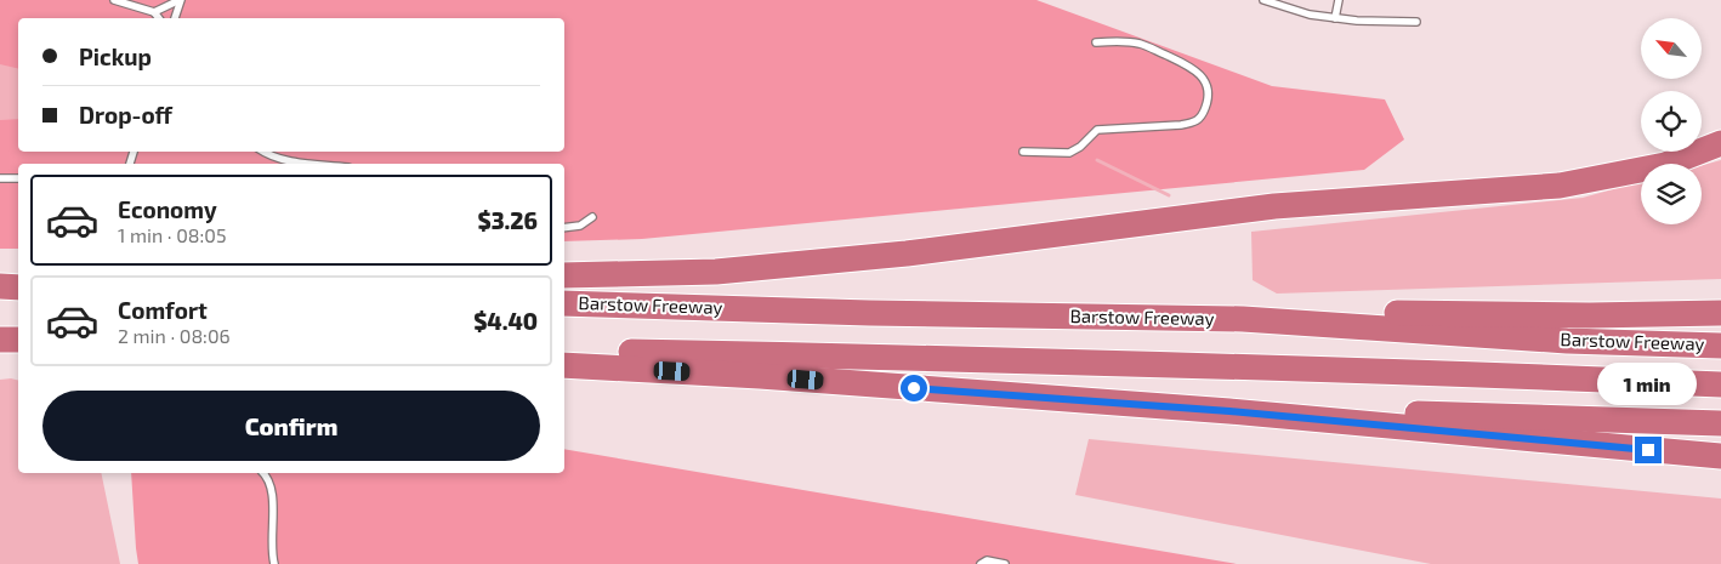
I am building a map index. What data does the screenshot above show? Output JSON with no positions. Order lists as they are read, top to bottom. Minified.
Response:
{"streets":{"highway":["Barstow Freeway"]},"north":"top left","page":{"banner":["Pickup","Drop-off"],"list":[{"name":"Economy","note":"1 min · 08:05","value":"$3.26"},{"name":"Comfort","note":"2 min · 08:06","value":"$4.40"}],"bubble":"1 min","buttons":"Confirm"}}
